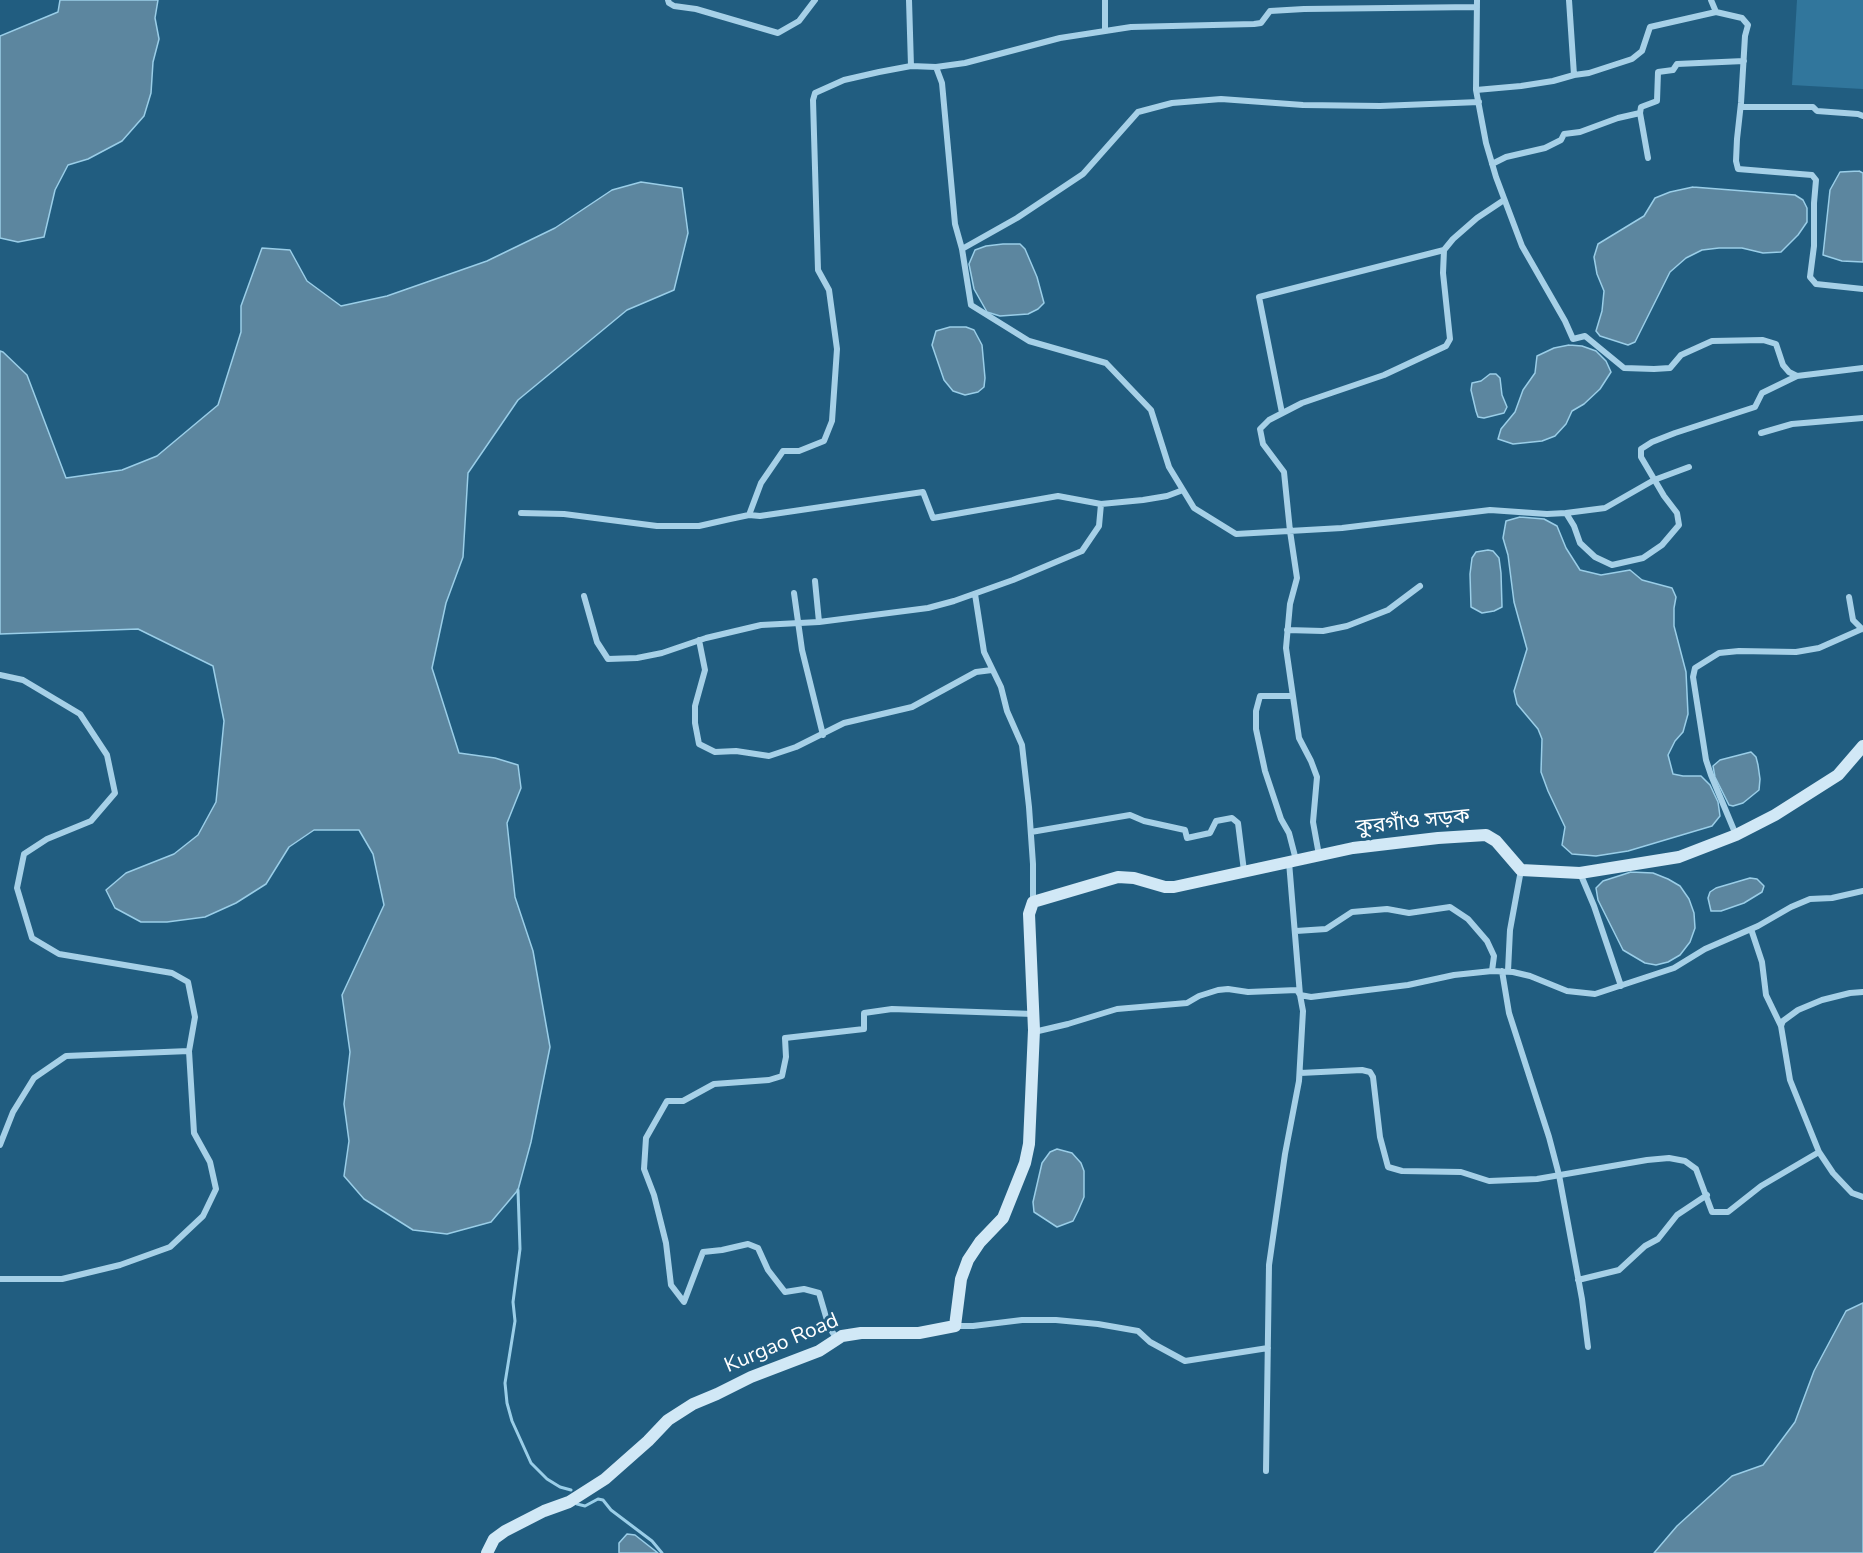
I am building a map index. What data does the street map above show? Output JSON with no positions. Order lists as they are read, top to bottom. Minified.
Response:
{"streets":{"street":["কুরগাঁও সড়ক","Kurgao Road"]}}
